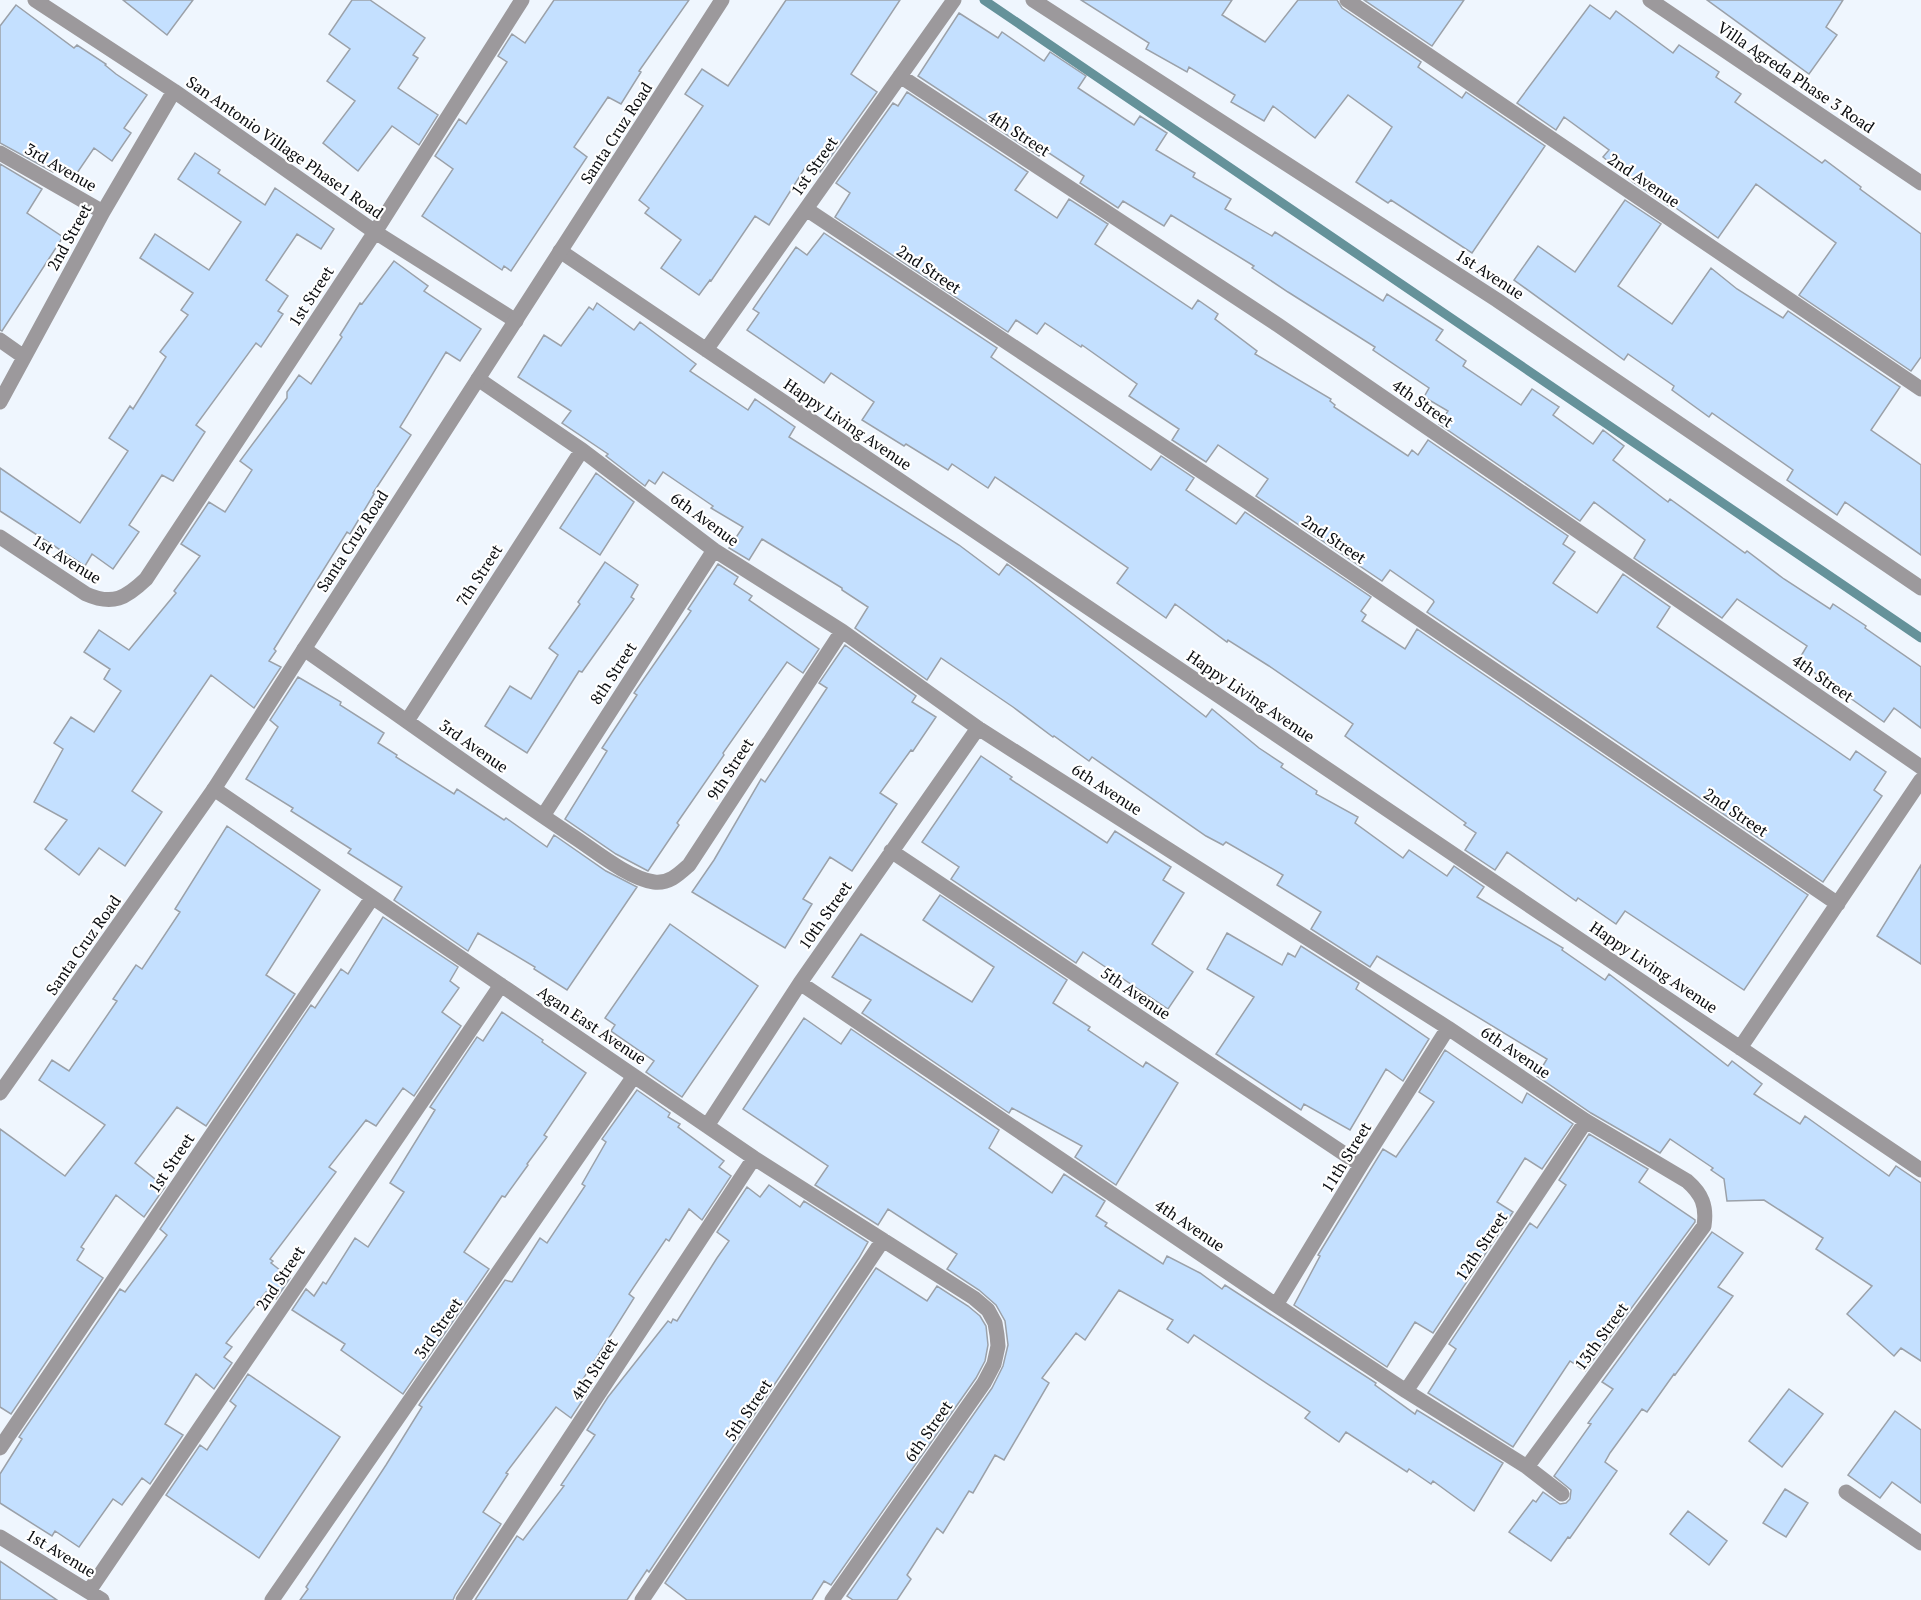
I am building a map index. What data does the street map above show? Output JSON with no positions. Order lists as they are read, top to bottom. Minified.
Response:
{"streets":{"street":["Villa Agreda Phase 3 Road","Santa Cruz Road","4th Street","San Antonio Village Phase1 Road","1st Street","3rd Avenue","2nd Avenue","2nd Street","1st Avenue","Happy Living Avenue","6th Avenue","7th Street","8th Street","9th Street","10th Street","5th Avenue","Agan East Avenue","11th Street","4th Avenue","12th Street","3rd Street","13th Street","5th Street","6th Street"]},"crossings":[["Santa Cruz Road","San Antonio Village Phase1 Road"],["Santa Cruz Road","3rd Avenue"],["Santa Cruz Road","Happy Living Avenue"],["Santa Cruz Road","6th Avenue"],["Santa Cruz Road","Agan East Avenue"],["4th Street","1st Street"],["4th Street","Agan East Avenue"],["San Antonio Village Phase1 Road","1st Street"],["San Antonio Village Phase1 Road","2nd Street"],["1st Street","2nd Street"],["1st Street","1st Avenue"],["1st Street","Happy Living Avenue"],["1st Street","Agan East Avenue"],["3rd Avenue","2nd Street"],["3rd Avenue","7th Street"],["3rd Avenue","8th Street"],["3rd Avenue","9th Street"],["2nd Street","1st Avenue"],["2nd Street","Agan East Avenue"],["6th Avenue","7th Street"],["6th Avenue","8th Street"],["6th Avenue","9th Street"],["6th Avenue","10th Street"],["6th Avenue","11th Street"],["6th Avenue","12th Street"],["6th Avenue","13th Street"],["10th Street","5th Avenue"],["10th Street","Agan East Avenue"],["10th Street","4th Avenue"],["5th Avenue","11th Street"],["Agan East Avenue","3rd Street"],["Agan East Avenue","5th Street"],["Agan East Avenue","6th Street"],["11th Street","4th Avenue"],["4th Avenue","12th Street"],["4th Avenue","13th Street"]]}
